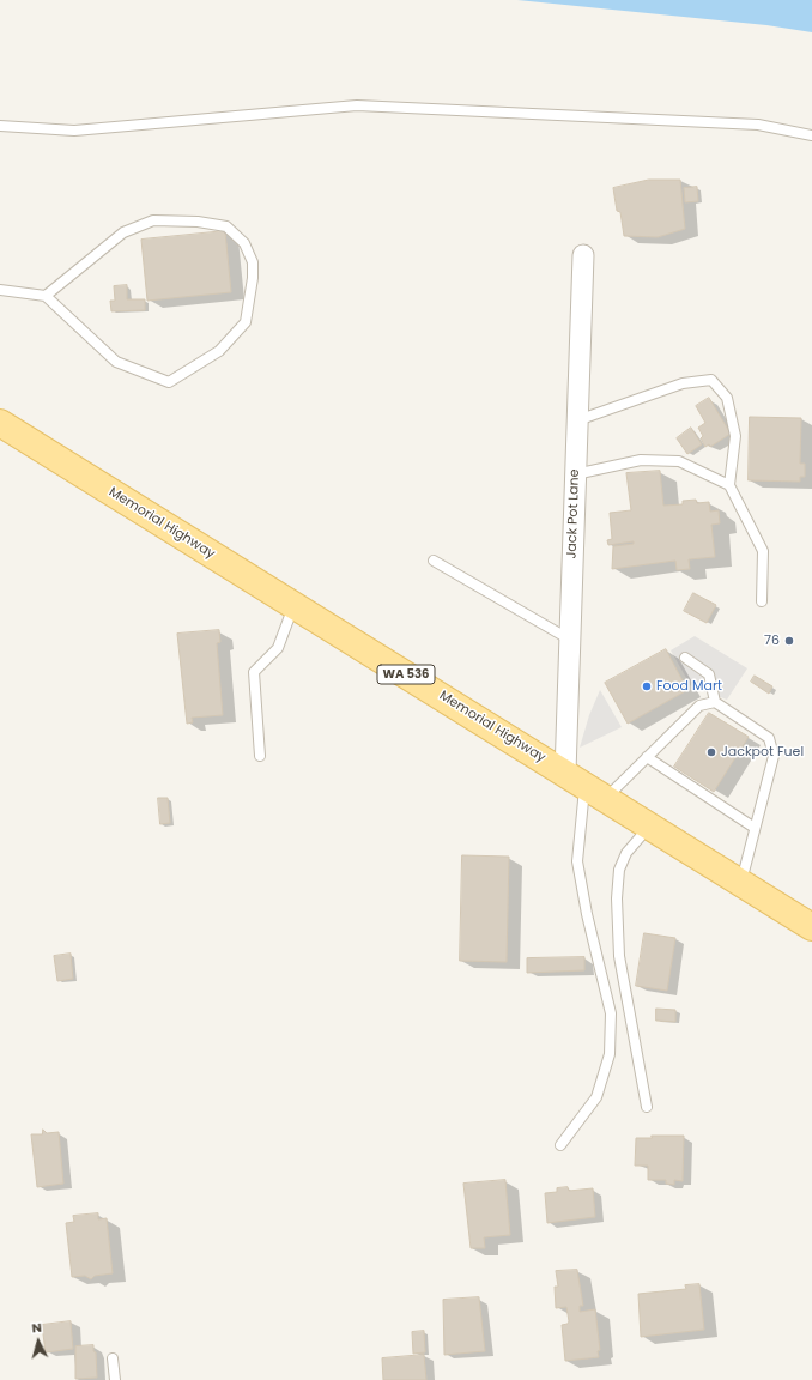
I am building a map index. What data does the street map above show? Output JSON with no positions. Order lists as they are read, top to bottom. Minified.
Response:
{"streets":{"main road":["Memorial Highway","WA 536"],"street":["Jack Pot Lane"]},"crossings":[["Jack Pot Lane","Memorial Highway"]],"places":["76","Food Mart","Jackpot Fuel"],"north":"top"}
